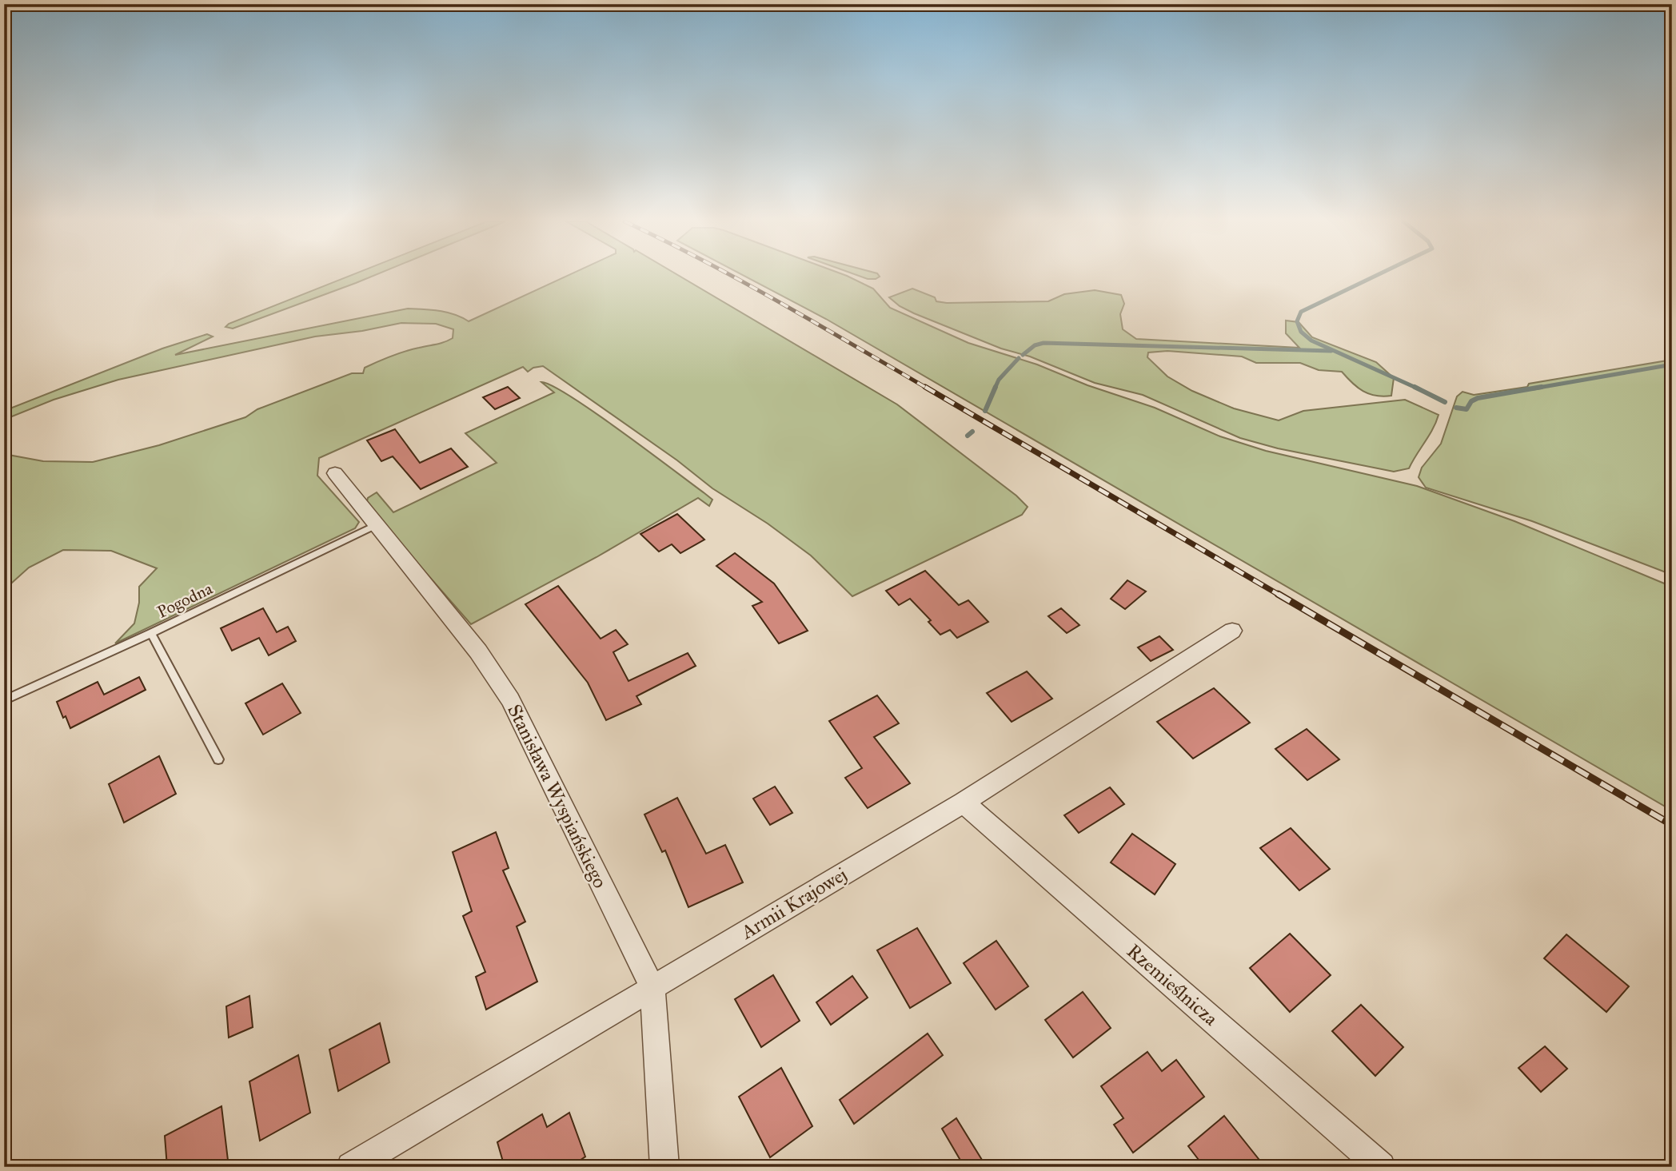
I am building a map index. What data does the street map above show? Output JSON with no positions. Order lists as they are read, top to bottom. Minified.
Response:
{"streets":{"street":["Stanisława Wyspiańskiego","Armii Krajowej","Rzemieślnicza"],"lane":["Pogodna"]},"crossings":[["Pogodna","Stanisława Wyspiańskiego"],["Stanisława Wyspiańskiego","Armii Krajowej"],["Armii Krajowej","Rzemieślnicza"]]}
